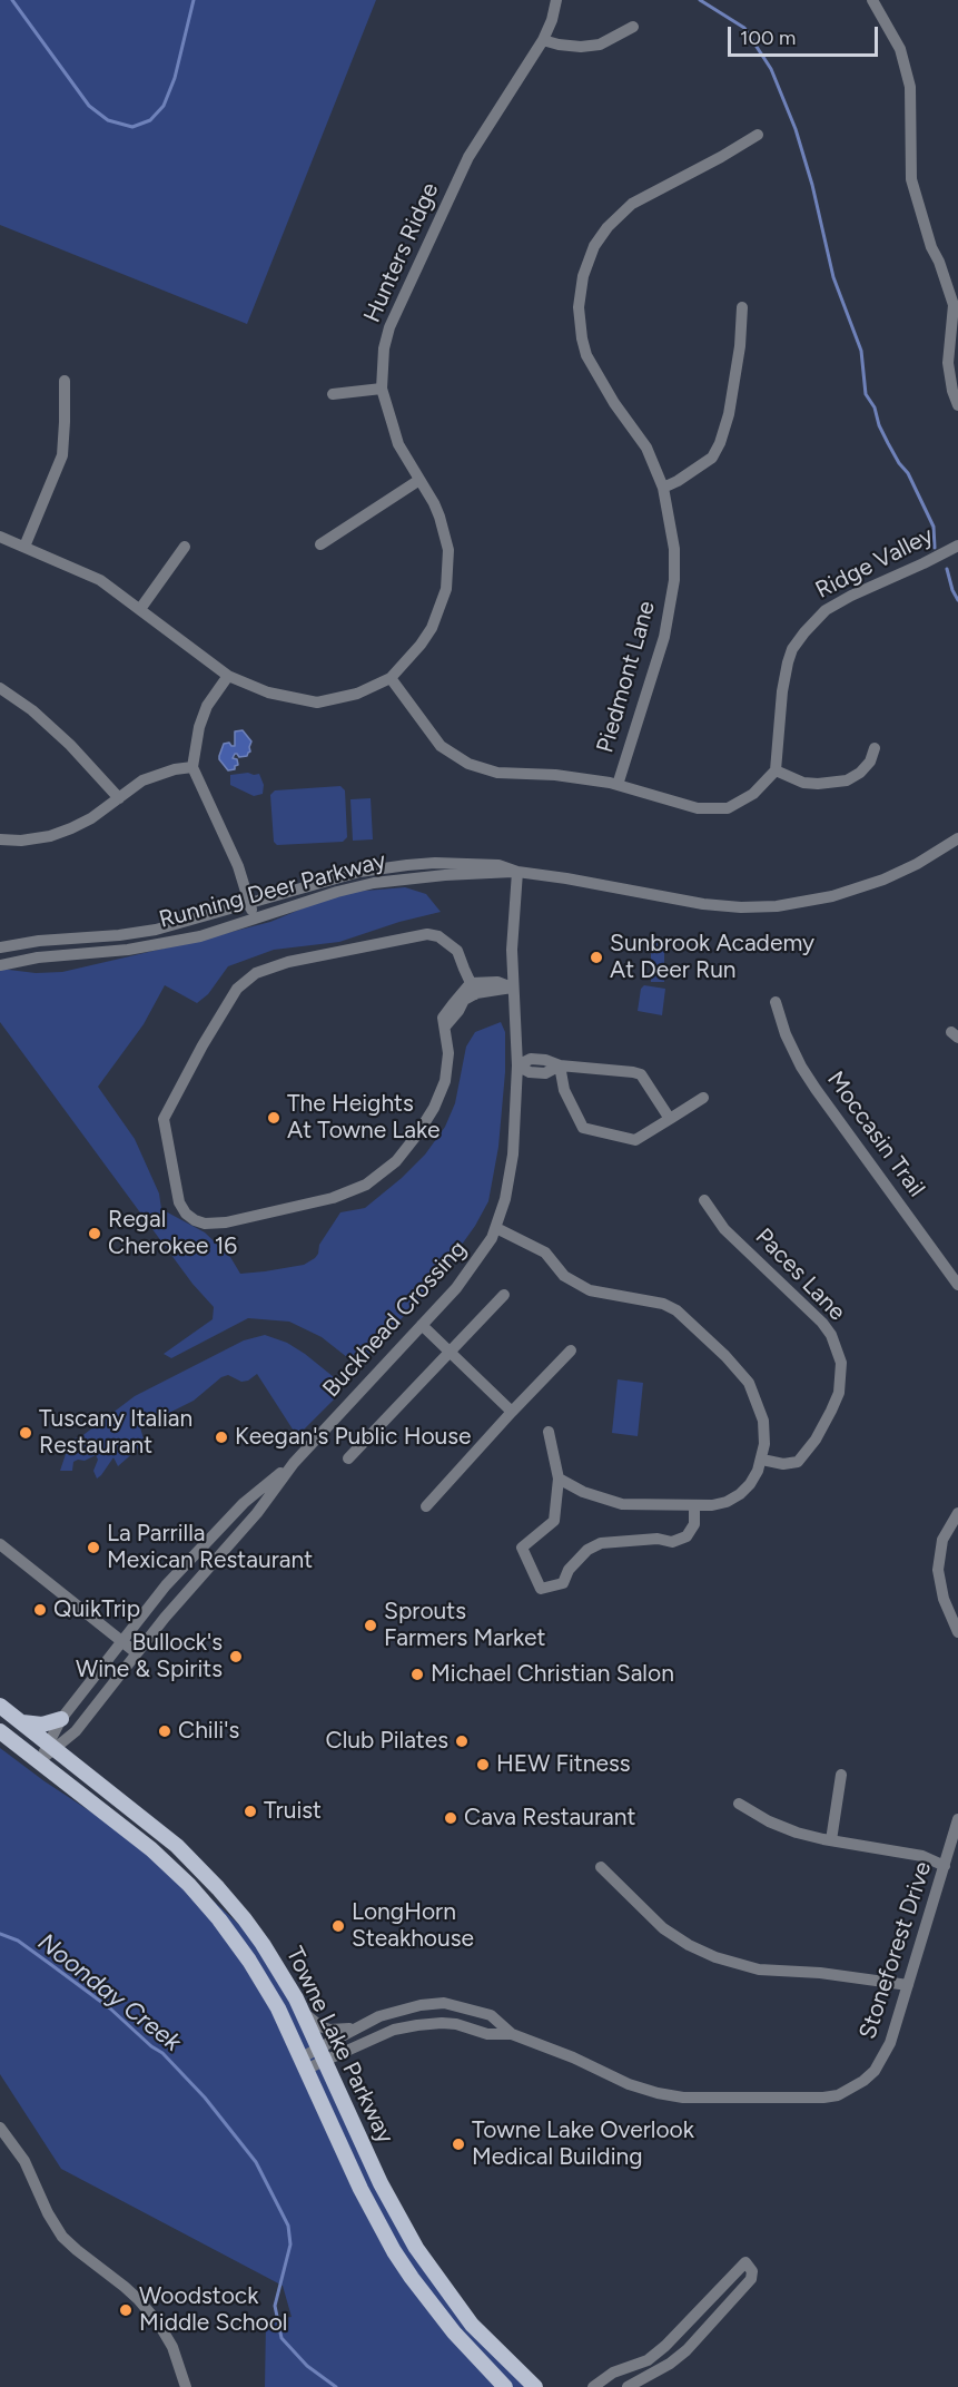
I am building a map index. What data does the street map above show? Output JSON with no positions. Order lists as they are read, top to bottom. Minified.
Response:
{"streets":{"main road":["Towne Lake Parkway"],"street":["Hunters Ridge","Ridge Valley","Piedmont Lane","Running Deer Parkway","Moccasin Trail","Paces Lane","Buckhead Crossing","Stoneforest Drive"]},"crossings":[["Running Deer Parkway","Buckhead Crossing"],["Buckhead Crossing","Towne Lake Parkway"],["Stoneforest Drive","Towne Lake Parkway"]],"water":["Noonday Creek"],"places":["Sunbrook Academy At Deer Run","The Heights At Towne Lake","Regal Cherokee 16","Tuscany Italian Restaurant","Keegan's Public House","La Parrilla Mexican Restaurant","QuikTrip","Sprouts Farmers Market","Bullock's Wine & Spirits","Michael Christian Salon","Chili's","Club Pilates","HEW Fitness","Truist","Cava Restaurant","LongHorn Steakhouse","Towne Lake Overlook Medical Building","Woodstock Middle School"],"scale_bar":"100 m"}
